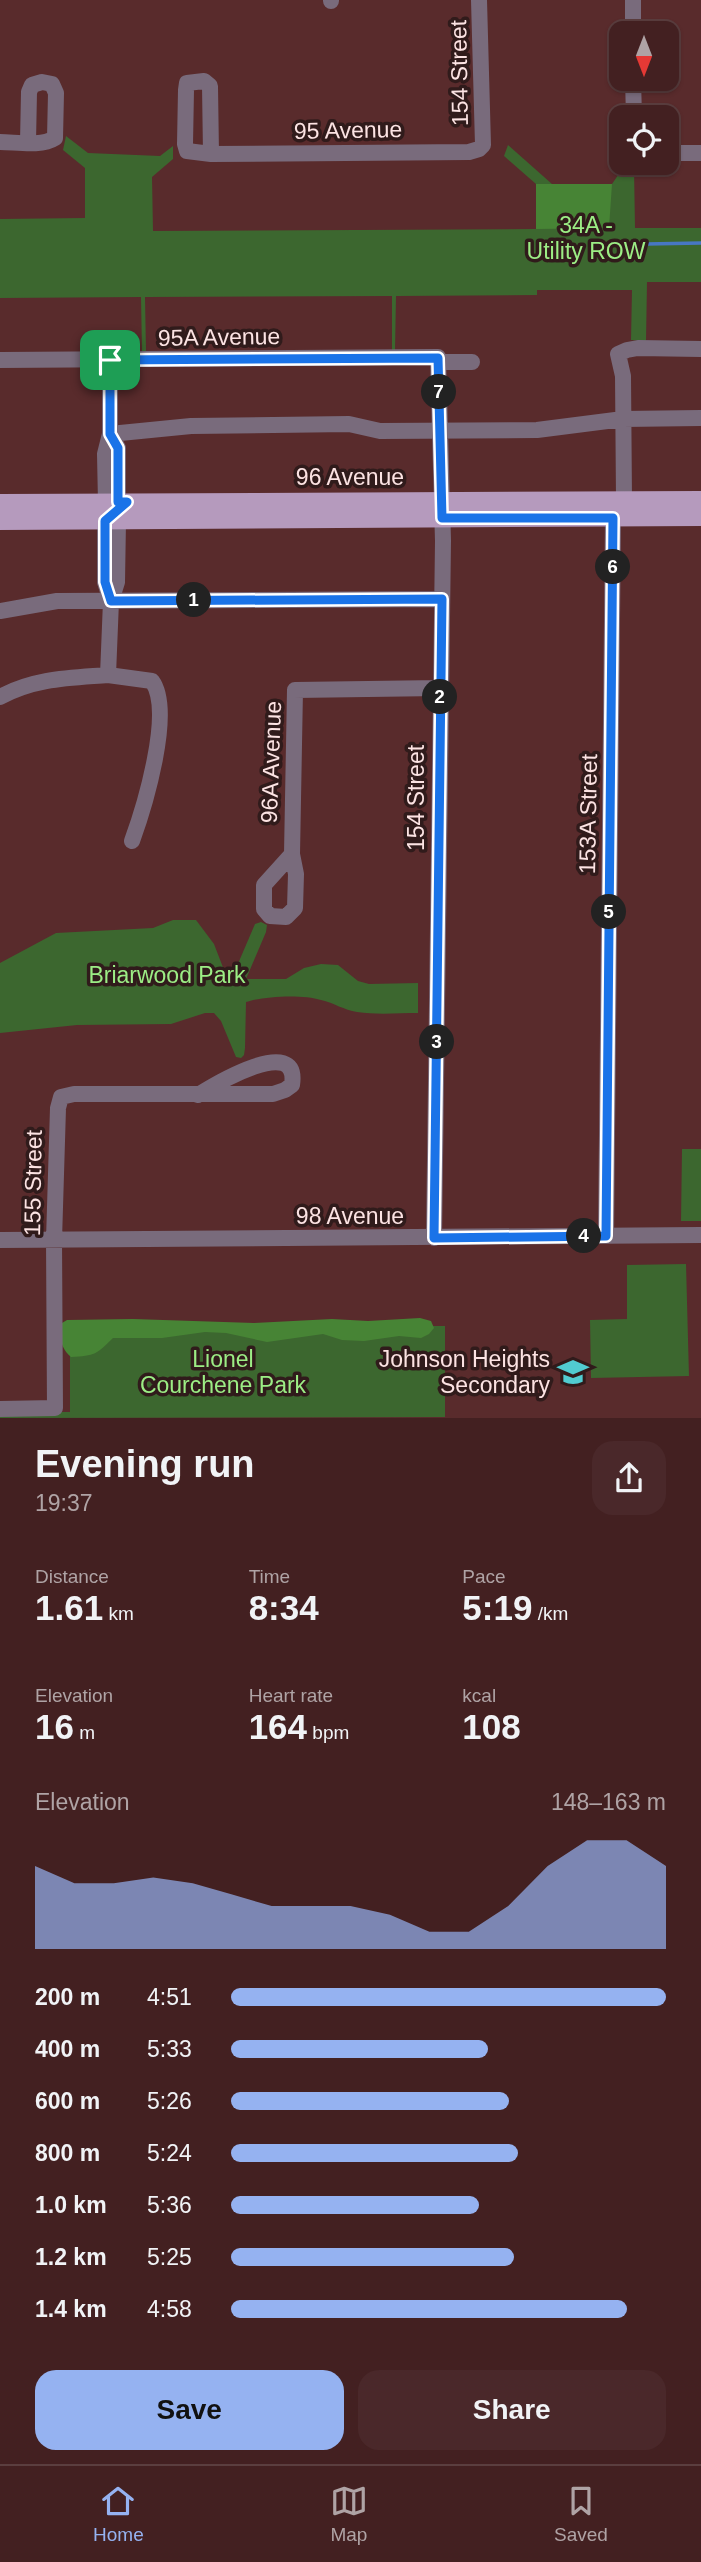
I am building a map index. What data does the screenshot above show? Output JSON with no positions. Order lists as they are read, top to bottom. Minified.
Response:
{"streets":{"main road":["96 Avenue"],"street":["154 Street","95 Avenue","95A Avenue","96A Avenue","153A Street","155 Street","98 Avenue"]},"crossings":[["154 Street","95 Avenue"],["154 Street","95A Avenue"],["154 Street","96 Avenue"],["154 Street","96A Avenue"],["154 Street","98 Avenue"],["96 Avenue","153A Street"],["153A Street","98 Avenue"],["155 Street","98 Avenue"]],"parks":["34A - Utility ROW","Briarwood Park","Lionel Courchene Park"],"places":{"school or university":["Johnson Heights Secondary"]},"north":"bottom","page":{"pins":["7","6","1","2","5","3","4"],"heading":["Evening run","19:37"],"stats":[["Distance","1.61 km"],["Time","8:34"],["Pace","5:19 /km"],["Elevation","16 m"],["Heart rate","164 bpm"],["kcal","108"]],"chart":["Elevation","148–163 m"],"list":[{"name":"200 m","note":"4:51"},{"name":"400 m","note":"5:33"},{"name":"600 m","note":"5:26"},{"name":"800 m","note":"5:24"},{"name":"1.0 km","note":"5:36"},{"name":"1.2 km","note":"5:25"},{"name":"1.4 km","note":"4:58"}],"buttons":["Save","Share"],"tabs":["Home","Map","Saved"]}}
